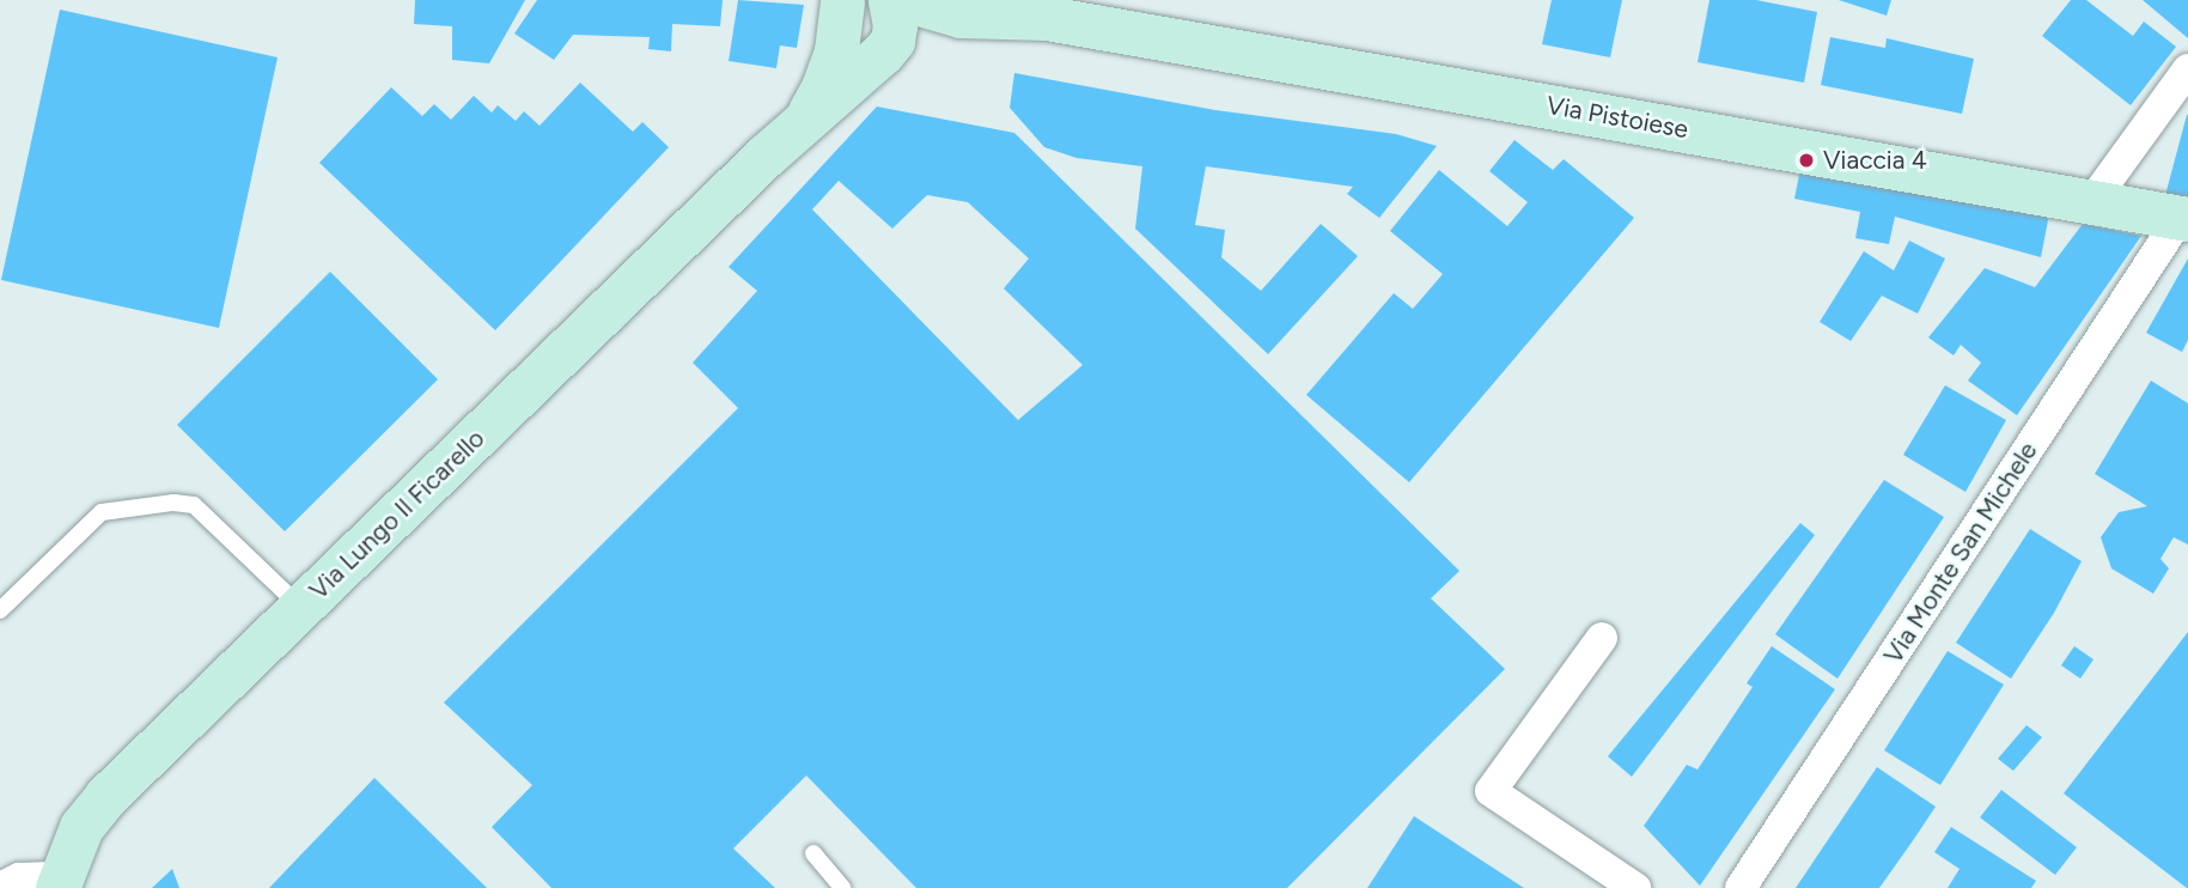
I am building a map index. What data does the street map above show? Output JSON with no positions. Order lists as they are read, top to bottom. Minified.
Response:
{"streets":{"street":["Via Pistoiese","Via Lungo Il Ficarello","Via Monte San Michele"]},"crossings":[["Via Pistoiese","Via Monte San Michele"]],"places":["Viaccia 4"]}
